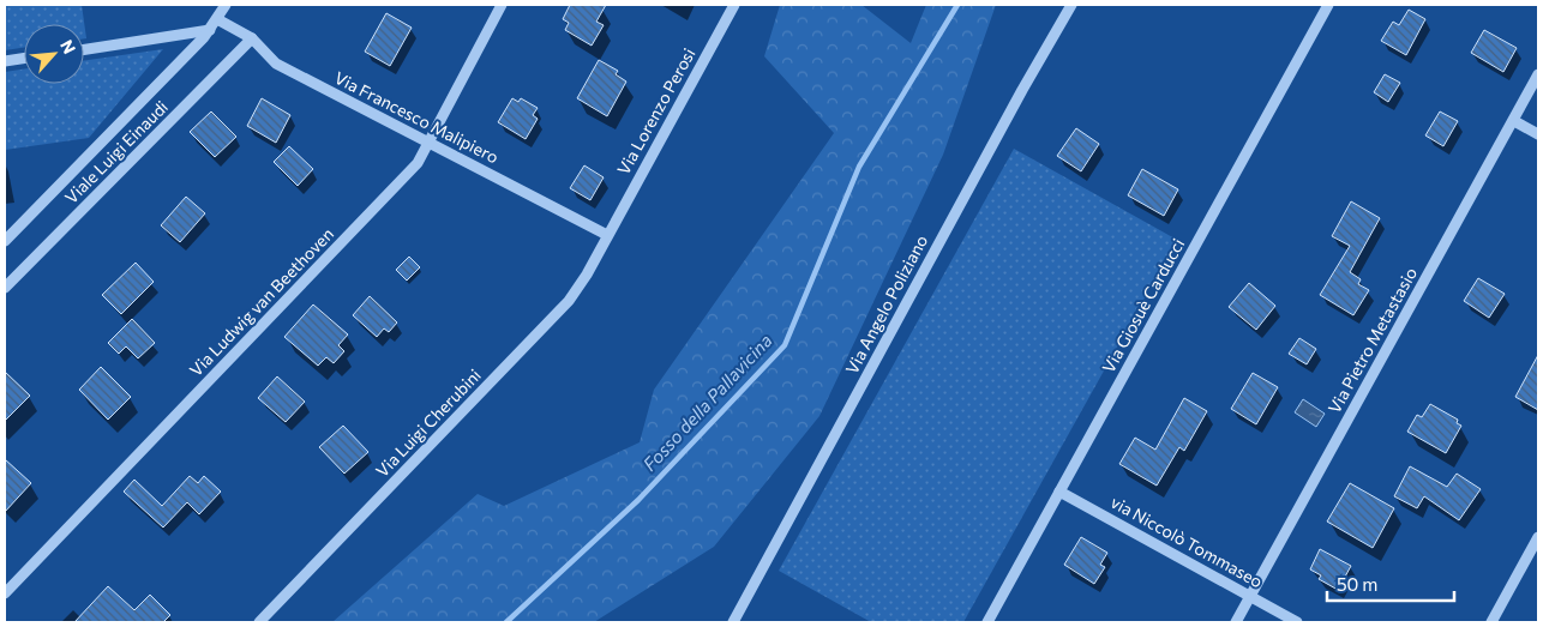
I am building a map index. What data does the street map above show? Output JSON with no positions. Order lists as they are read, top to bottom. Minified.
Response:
{"streets":{"street":["Via Lorenzo Perosi","Via Francesco Malipiero","Viale Luigi Einaudi","Via Ludwig van Beethoven","Via Angelo Poliziano","Via Giosuè Carducci","Via Pietro Metastasio","Via Luigi Cherubini","via Niccolò Tommaseo"]},"crossings":[["Via Lorenzo Perosi","Via Francesco Malipiero"],["Via Lorenzo Perosi","Via Luigi Cherubini"],["Via Francesco Malipiero","Viale Luigi Einaudi"],["Via Francesco Malipiero","Via Ludwig van Beethoven"],["Via Francesco Malipiero","Via Luigi Cherubini"],["Via Giosuè Carducci","via Niccolò Tommaseo"],["Via Pietro Metastasio","via Niccolò Tommaseo"]],"water":["Fosso della Pallavicina"],"scale_bar":"50 m","north":"top right"}
